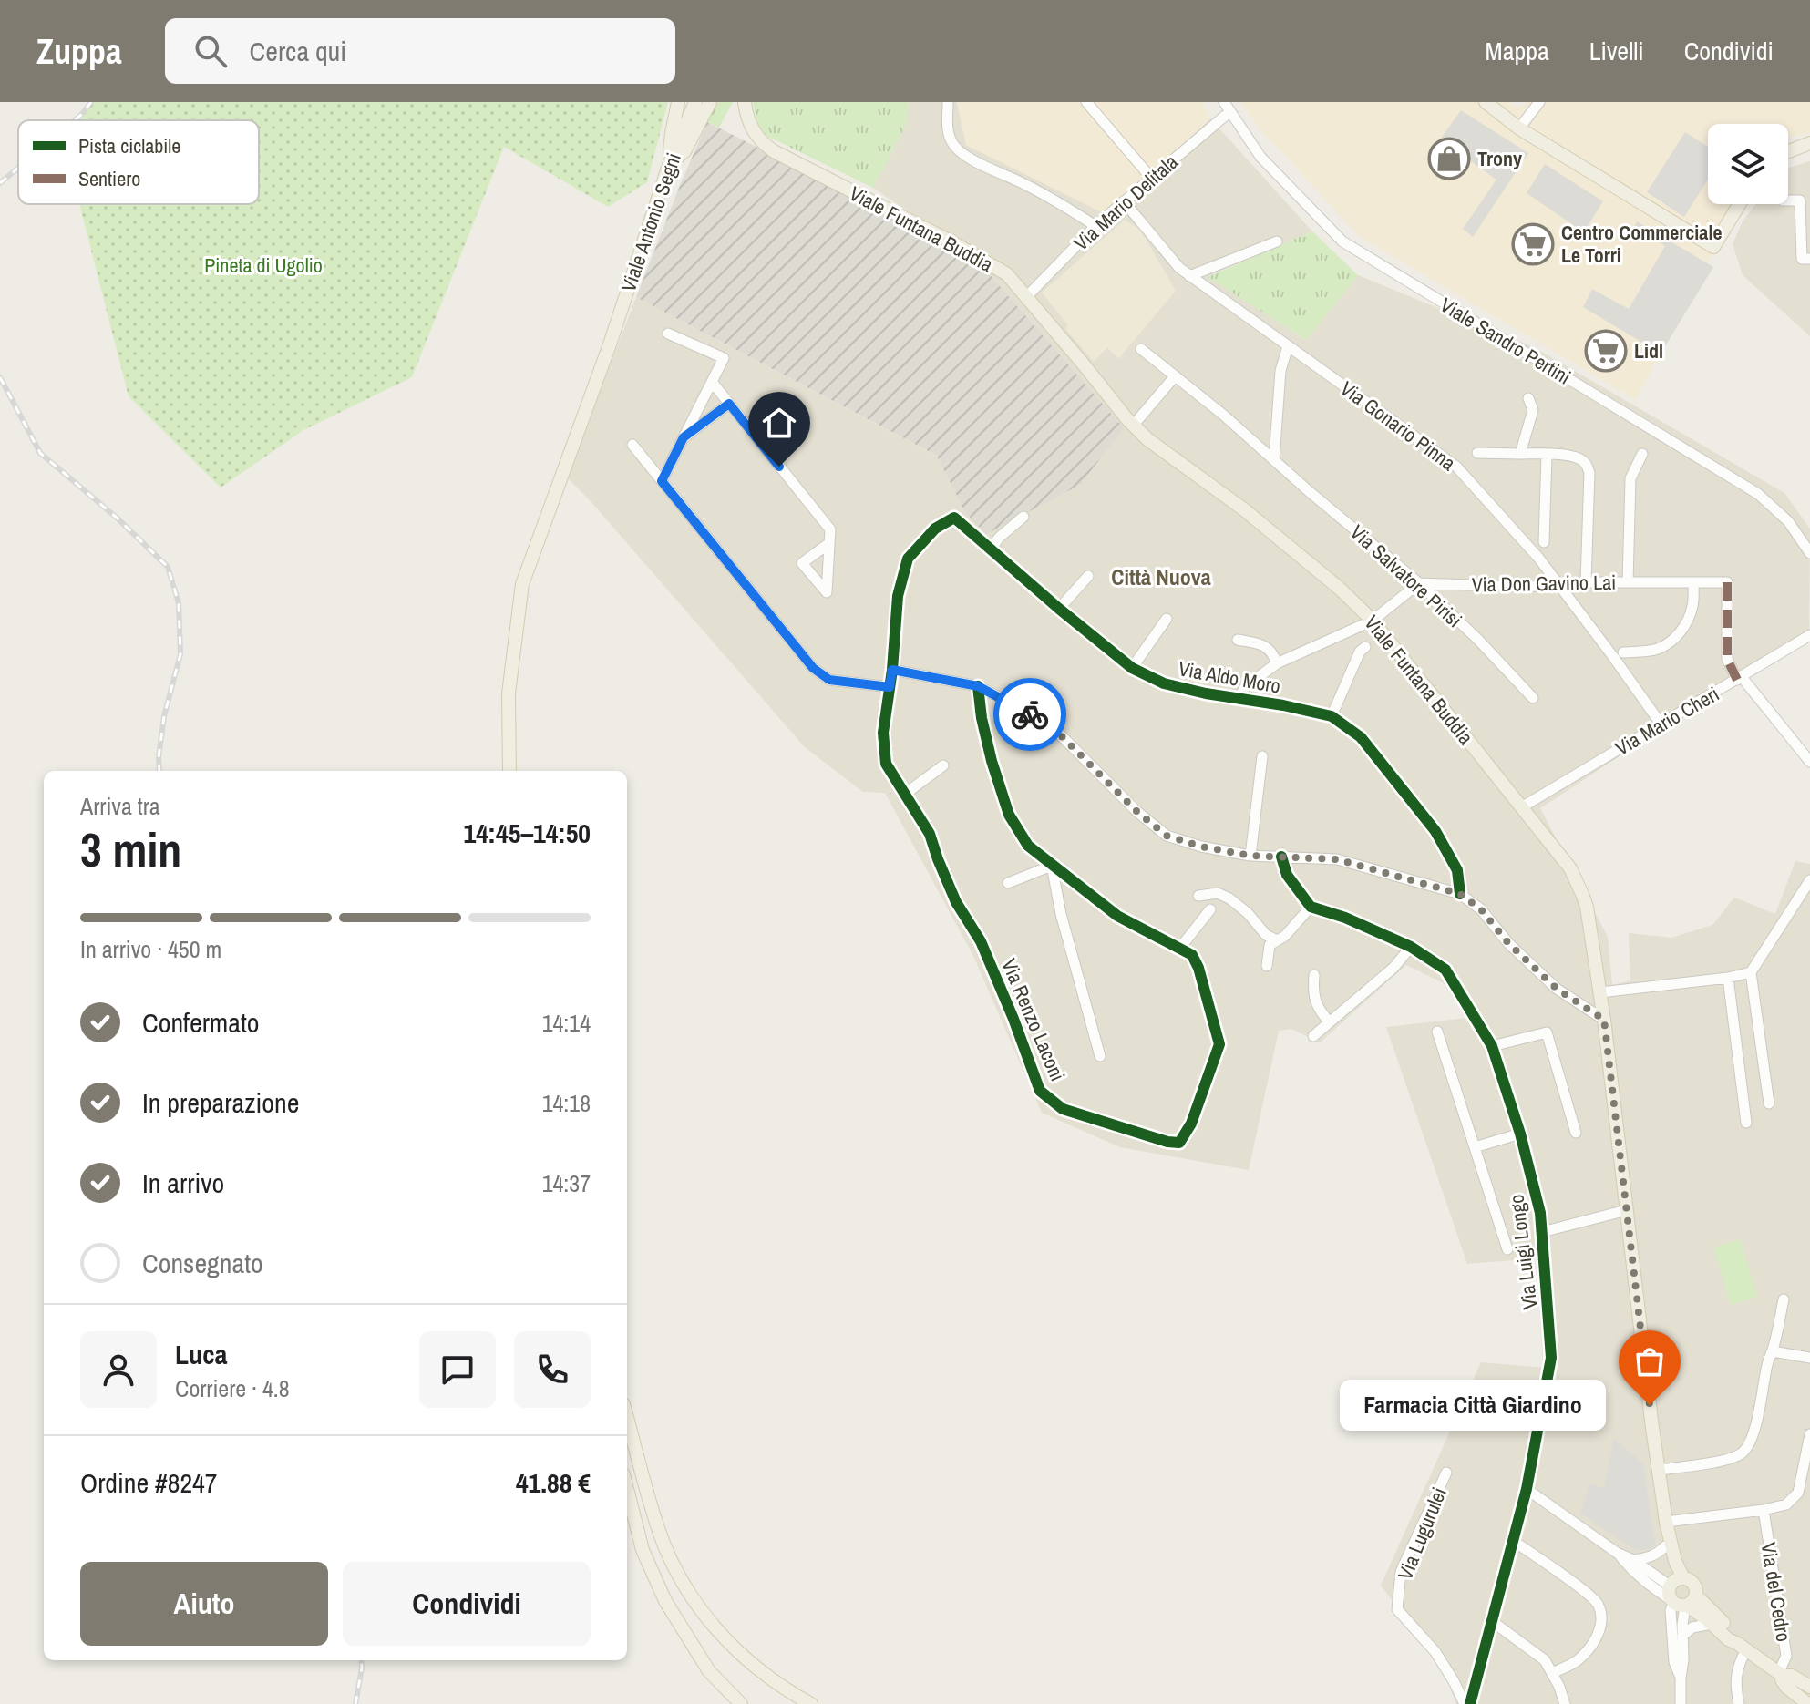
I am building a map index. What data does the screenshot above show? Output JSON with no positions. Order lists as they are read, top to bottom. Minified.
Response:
{"streets":{"main road":["Viale Antonio Segni","Viale Funtana Buddia"],"street":["Via Mario Delitala","Viale Sandro Pertini","Via Gonario Pinna","Via Salvatore Pirisi","Via Don Gavino Lai","Via Aldo Moro","Via Mario Cheri","Via Renzo Laconi","Via Luigi Longo","Via Lugurulei","Via del Cedro"]},"crossings":[["Via Mario Delitala","Viale Funtana Buddia"],["Via Mario Delitala","Viale Sandro Pertini"],["Via Mario Delitala","Via Gonario Pinna"],["Viale Funtana Buddia","Via Mario Cheri"],["Via Gonario Pinna","Via Don Gavino Lai"],["Via Gonario Pinna","Via Mario Cheri"],["Via Salvatore Pirisi","Via Don Gavino Lai"],["Via Don Gavino Lai","Via Mario Cheri"]],"districts":["Città Nuova"],"parks":["Pineta di Ugolio"],"places":{"shop":["Trony"],"supermarket":["Centro Commerciale Le Torri","Lidl"],"other":["Farmacia Città Giardino"]},"legend":["Pista ciclabile","Sentiero"],"page":{"header":"Zuppa","search":"Cerca qui","nav":["Mappa","Livelli","Condividi"],"heading":["3 min","Arriva tra","14:45–14:50"],"panel":["Luca","Corriere · 4.8","Ordine #8247","41.88 €"],"bar":"In arrivo · 450 m","list":[["Confermato","14:14"],["In preparazione","14:18"],["In arrivo","14:37"],"Consegnato"],"bubble":"Farmacia Città Giardino","buttons":["Aiuto","Condividi"]}}
